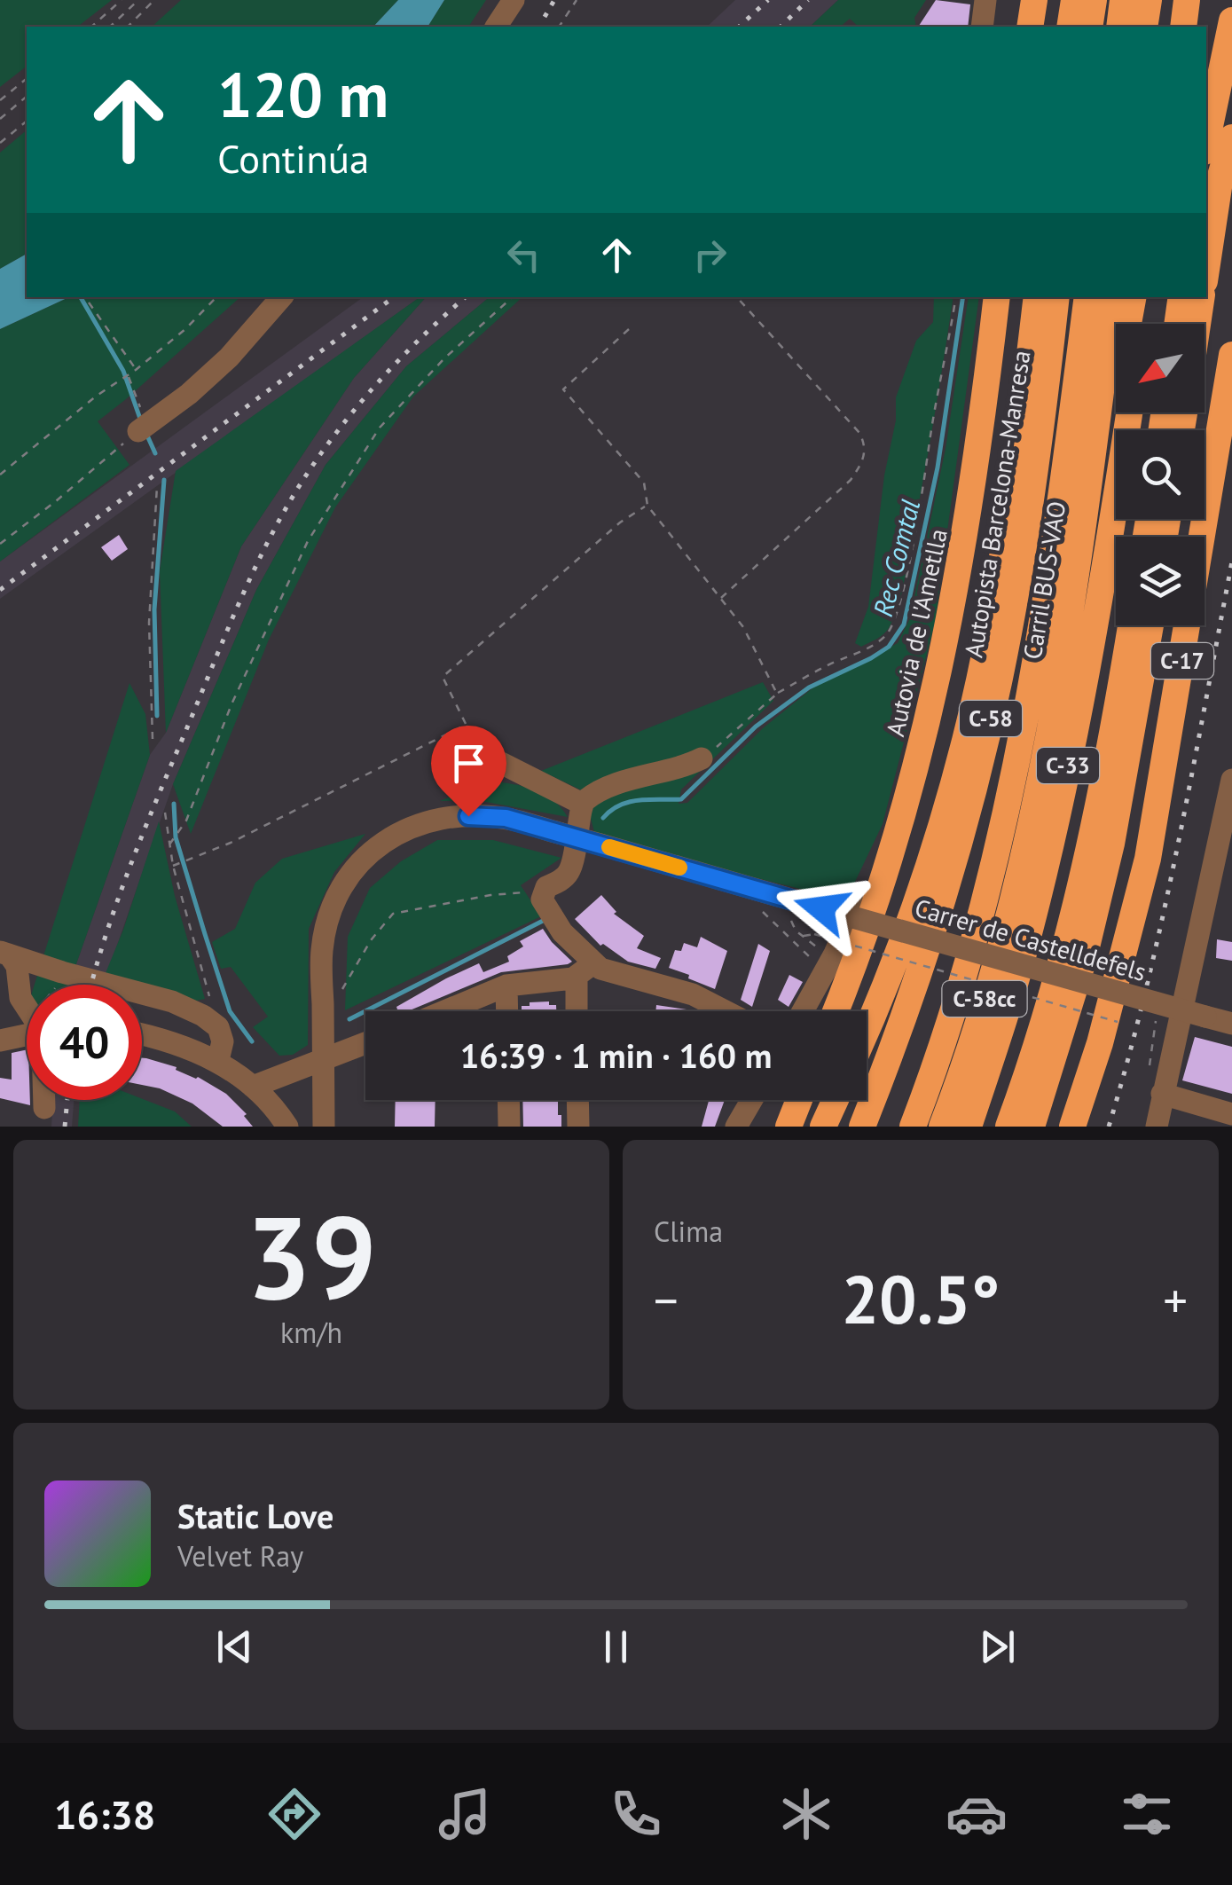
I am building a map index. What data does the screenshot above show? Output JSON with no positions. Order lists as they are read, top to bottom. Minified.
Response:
{"streets":{"highway":["Autopista Barcelona-Manresa","Carril BUS-VAO","Autovia de l'Ametlla","C-17","C-58","C-33","C-58cc"],"street":["Carrer de Castelldefels"]},"water":["Rec Comtal"],"north":"bottom left","page":{"turn":["120 m","Continúa"],"limit":"40","trip":"16:39 · 1 min · 160 m","tile":[["39","km/h"],"Clima"],"heat":["−","20.5°","+"],"song":["Static Love","Velvet Ray"],"tabs":"16:38"}}
